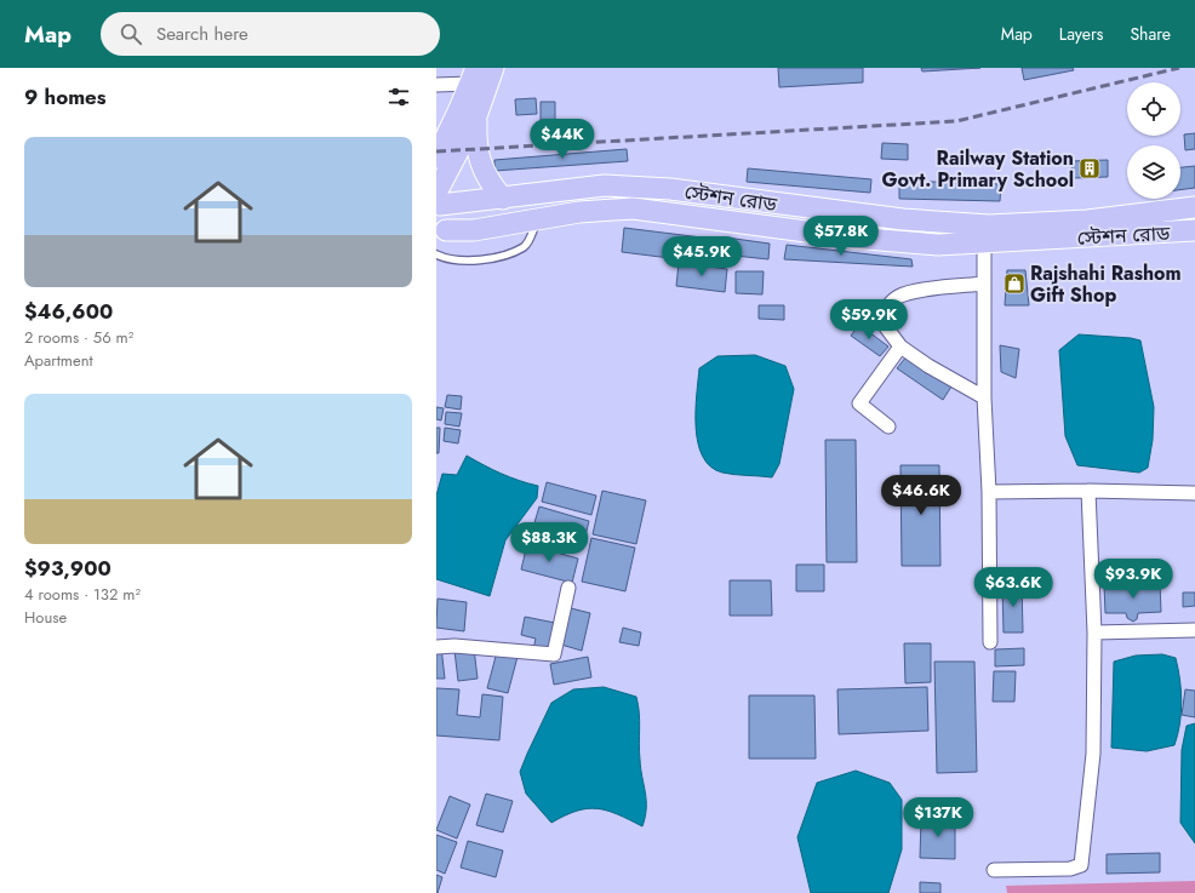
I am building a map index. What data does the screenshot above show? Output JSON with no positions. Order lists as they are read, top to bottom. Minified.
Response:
{"streets":{"main road":["স্টেশন রোড"]},"places":{"building":["Railway Station Govt. Primary School"],"shop":["Rajshahi Rashom Gift Shop"]},"page":{"header":"Map","search":"Search here","nav":["Map","Layers","Share"],"heading":"9 homes","price":["$44K","$57.8K","$45.9K","$59.9K","$46.6K","$88.3K","$93.9K","$63.6K","$137K"],"list":[{"name":"$46,600","note":"2 rooms · 56 m² · Apartment"},{"name":"$93,900","note":"4 rooms · 132 m² · House"}]}}
